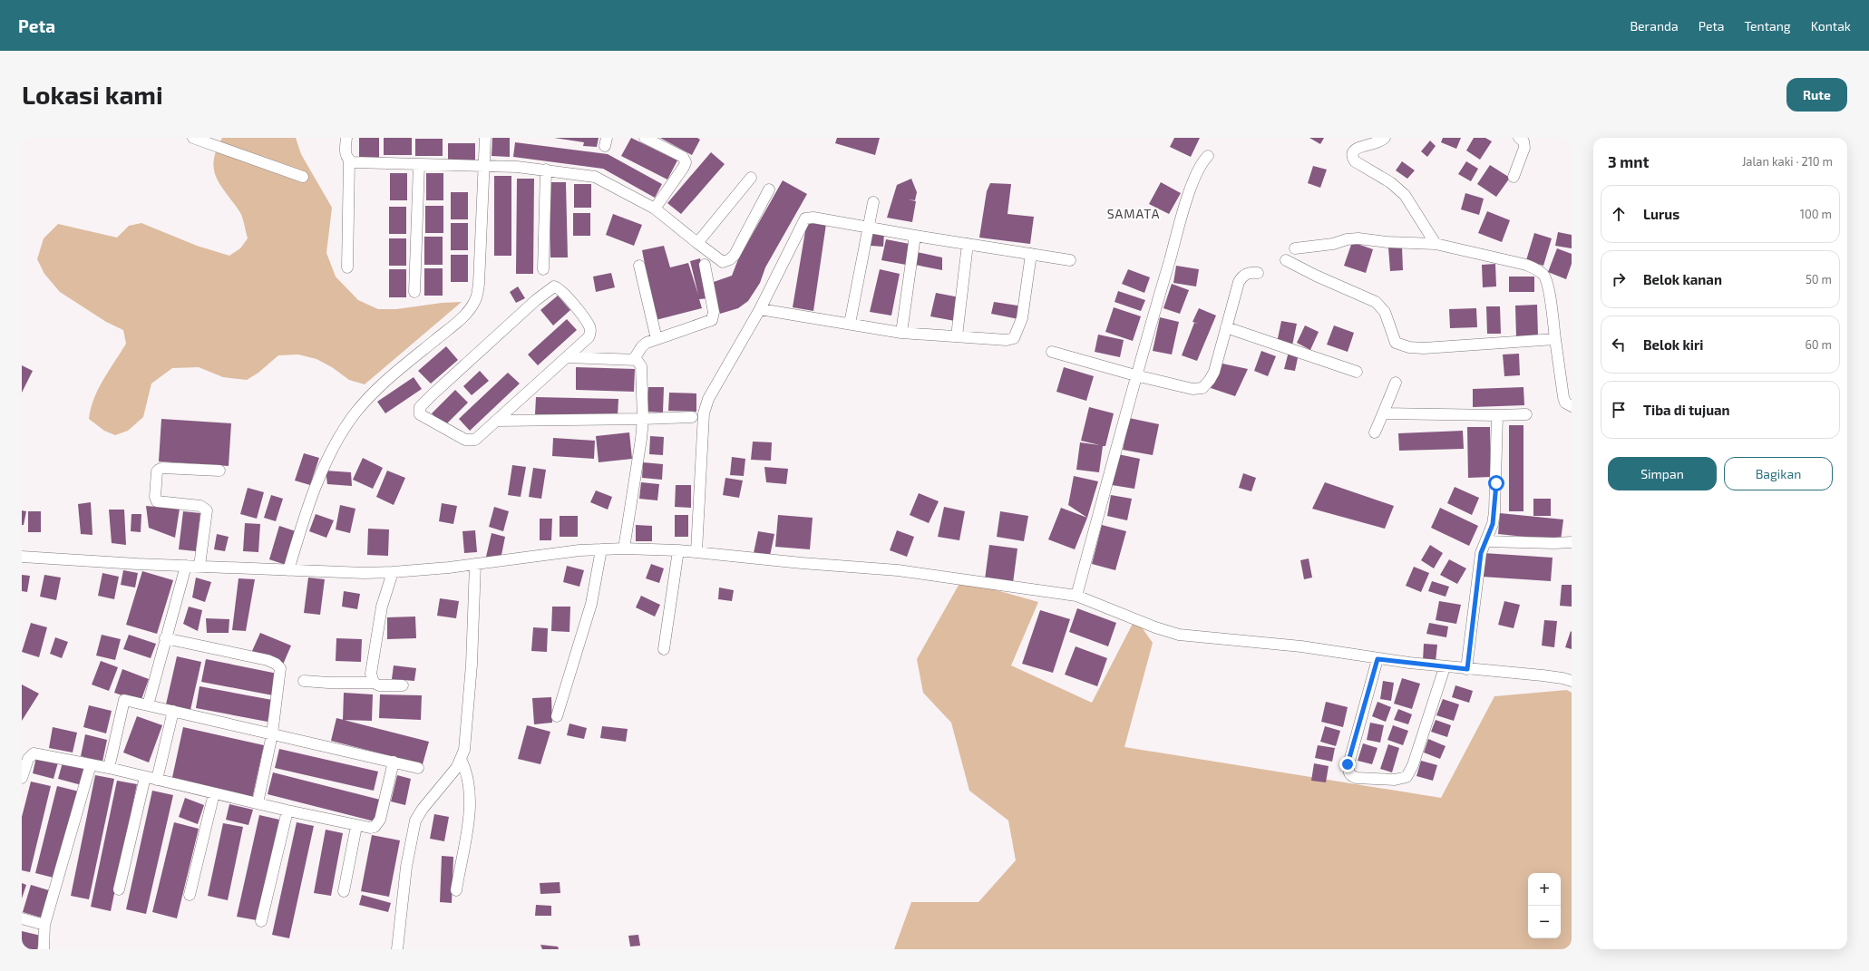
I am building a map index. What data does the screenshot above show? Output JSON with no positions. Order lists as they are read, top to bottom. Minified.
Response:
{"districts":["SAMATA"],"page":{"header":"Peta","nav":["Beranda","Peta","Tentang","Kontak"],"buttons":["Rute",["Simpan","Bagikan"]],"title":"Lokasi kami","heading":["3 mnt","Jalan kaki · 210 m"],"list":[["Lurus","100 m"],["Belok kanan","50 m"],["Belok kiri","60 m"],"Tiba di tujuan"],"map_buttons":["+","−"]}}
